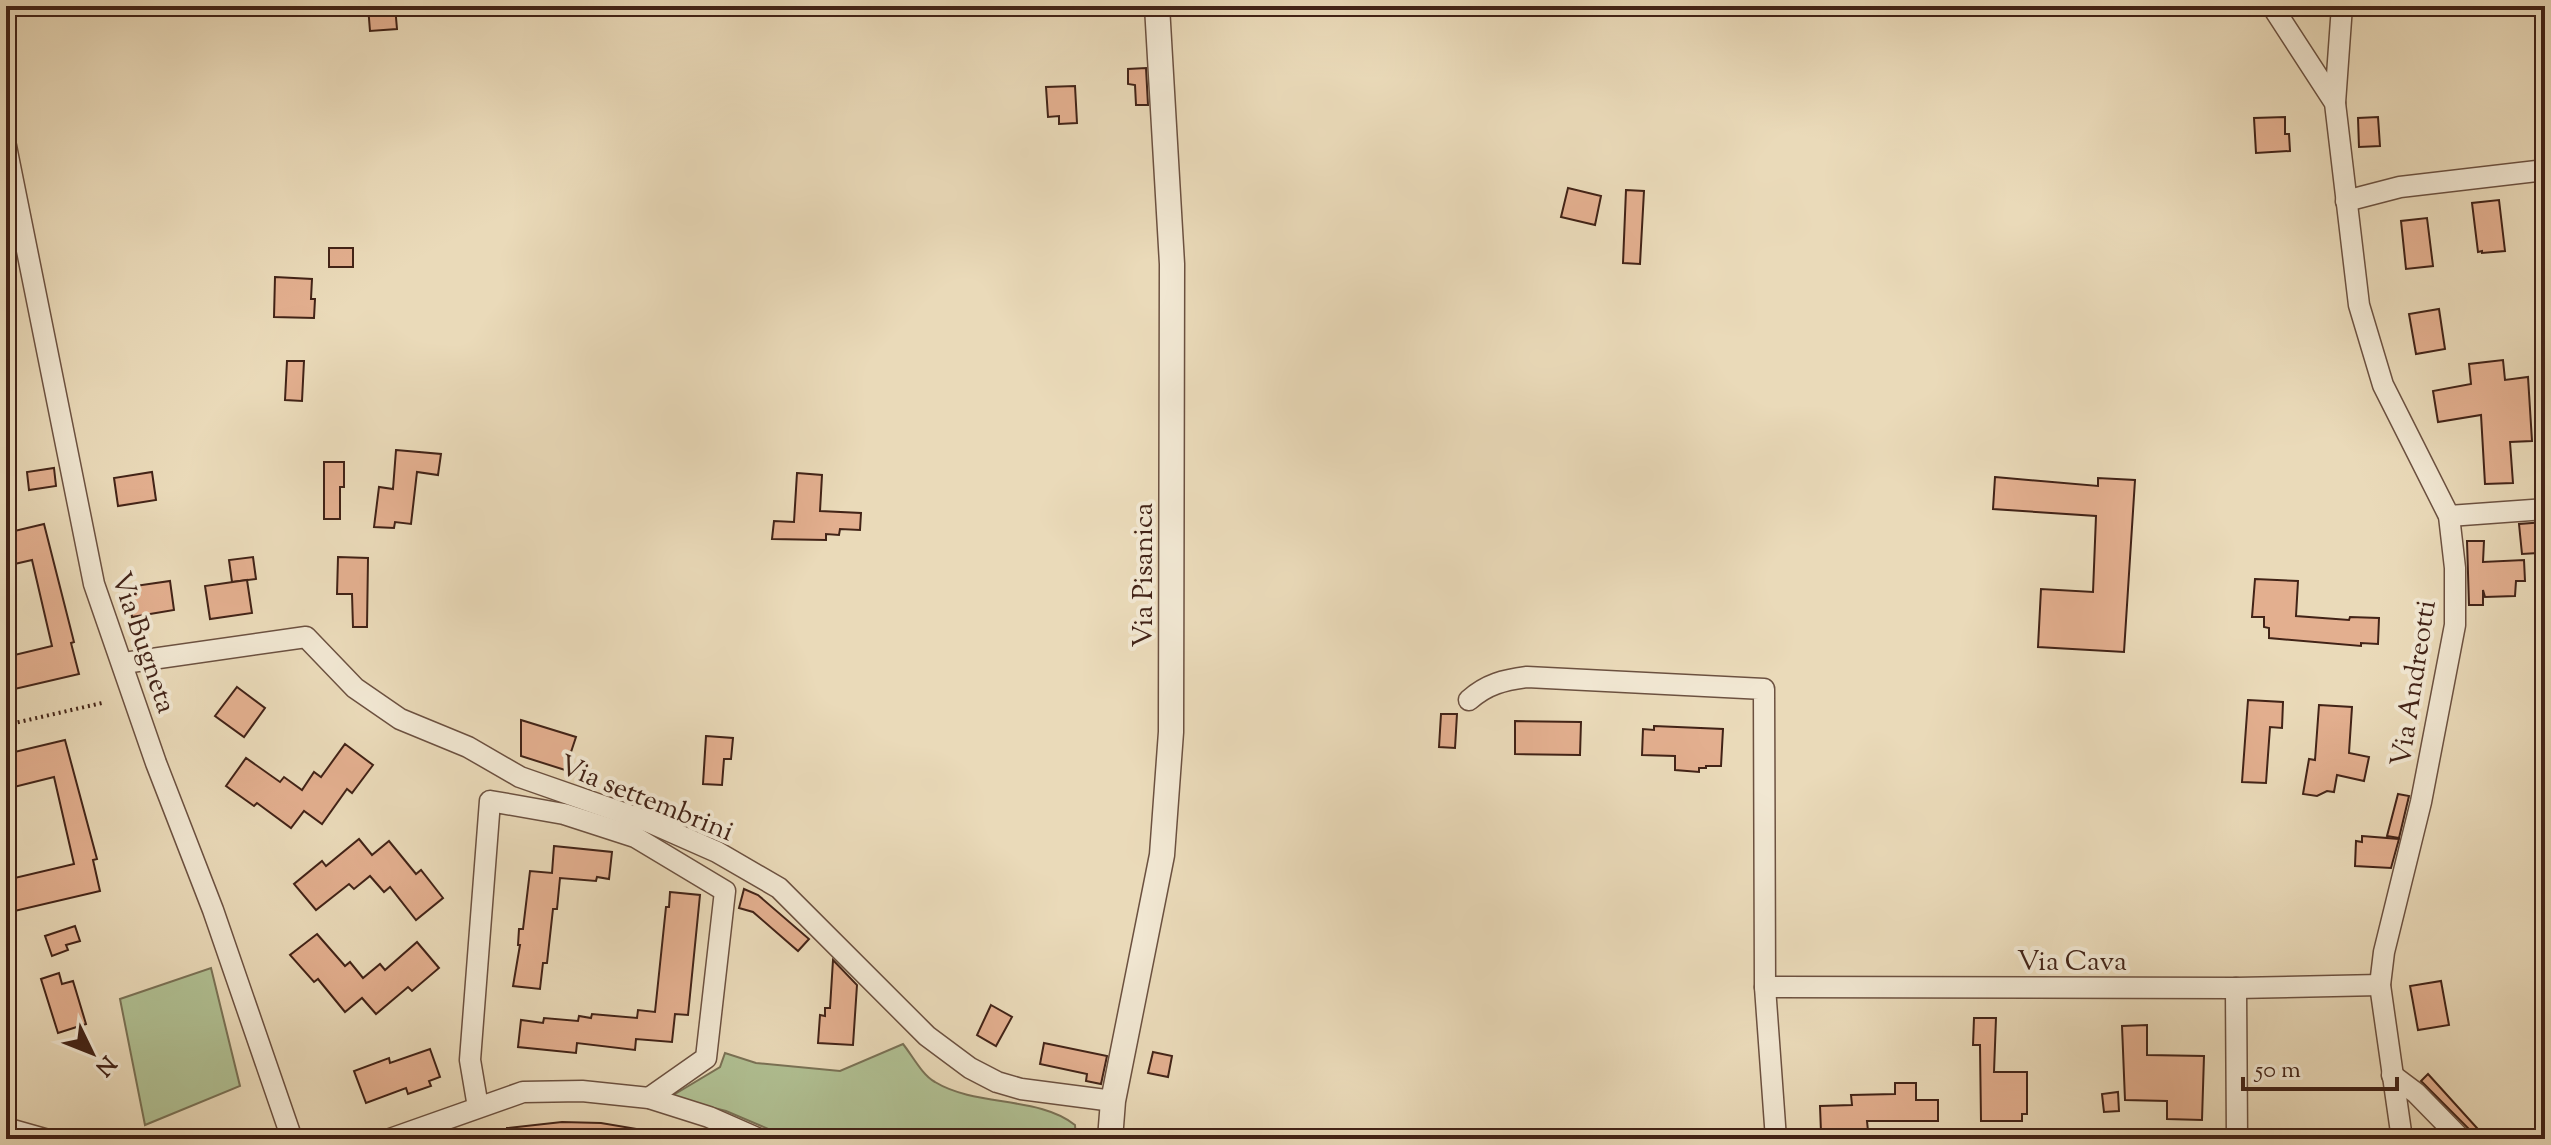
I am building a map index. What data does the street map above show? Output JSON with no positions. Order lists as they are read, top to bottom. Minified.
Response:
{"streets":{"street":["Via Pisanica","Via Bugneta","Via Andreotti","Via settembrini","Via Cava"]},"crossings":[["Via Pisanica","Via settembrini"],["Via Bugneta","Via settembrini"],["Via Andreotti","Via Cava"]],"scale_bar":"50 m","north":"bottom right"}
